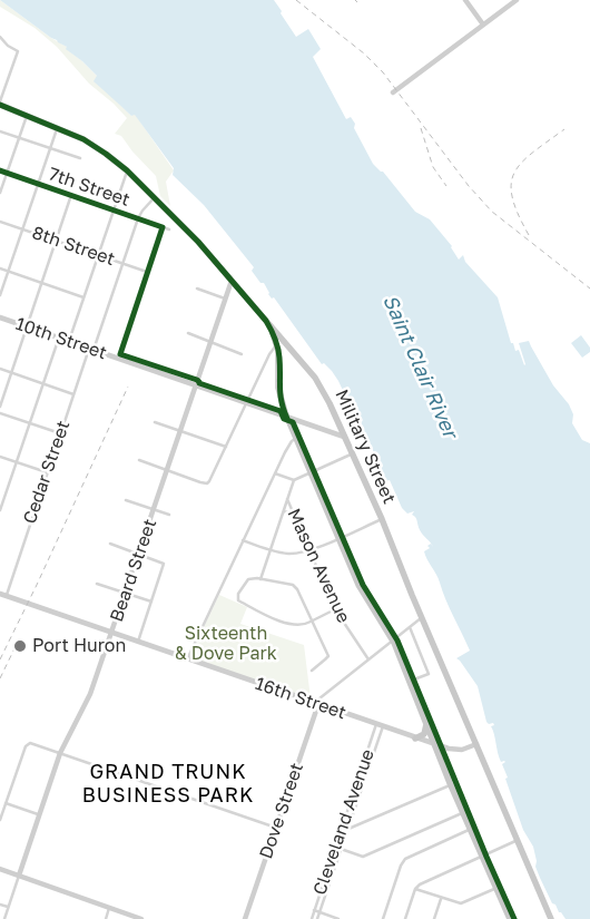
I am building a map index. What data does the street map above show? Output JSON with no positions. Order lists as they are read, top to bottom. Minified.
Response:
{"streets":{"main road":["Military Street"],"street":["7th Street","8th Street","10th Street","Cedar Street","Mason Avenue","Beard Street","16th Street","Dove Street","Cleveland Avenue"]},"crossings":[["7th Street","Cedar Street"],["8th Street","Cedar Street"],["10th Street","Military Street"],["10th Street","Cedar Street"],["10th Street","Beard Street"],["Military Street","Cedar Street"],["Military Street","Beard Street"],["Military Street","16th Street"],["Cedar Street","16th Street"],["Beard Street","16th Street"],["16th Street","Dove Street"],["16th Street","Cleveland Avenue"]],"districts":["GRAND TRUNK BUSINESS PARK"],"water":["Saint Clair River"],"parks":["Sixteenth & Dove Park"],"places":["Port Huron"]}
